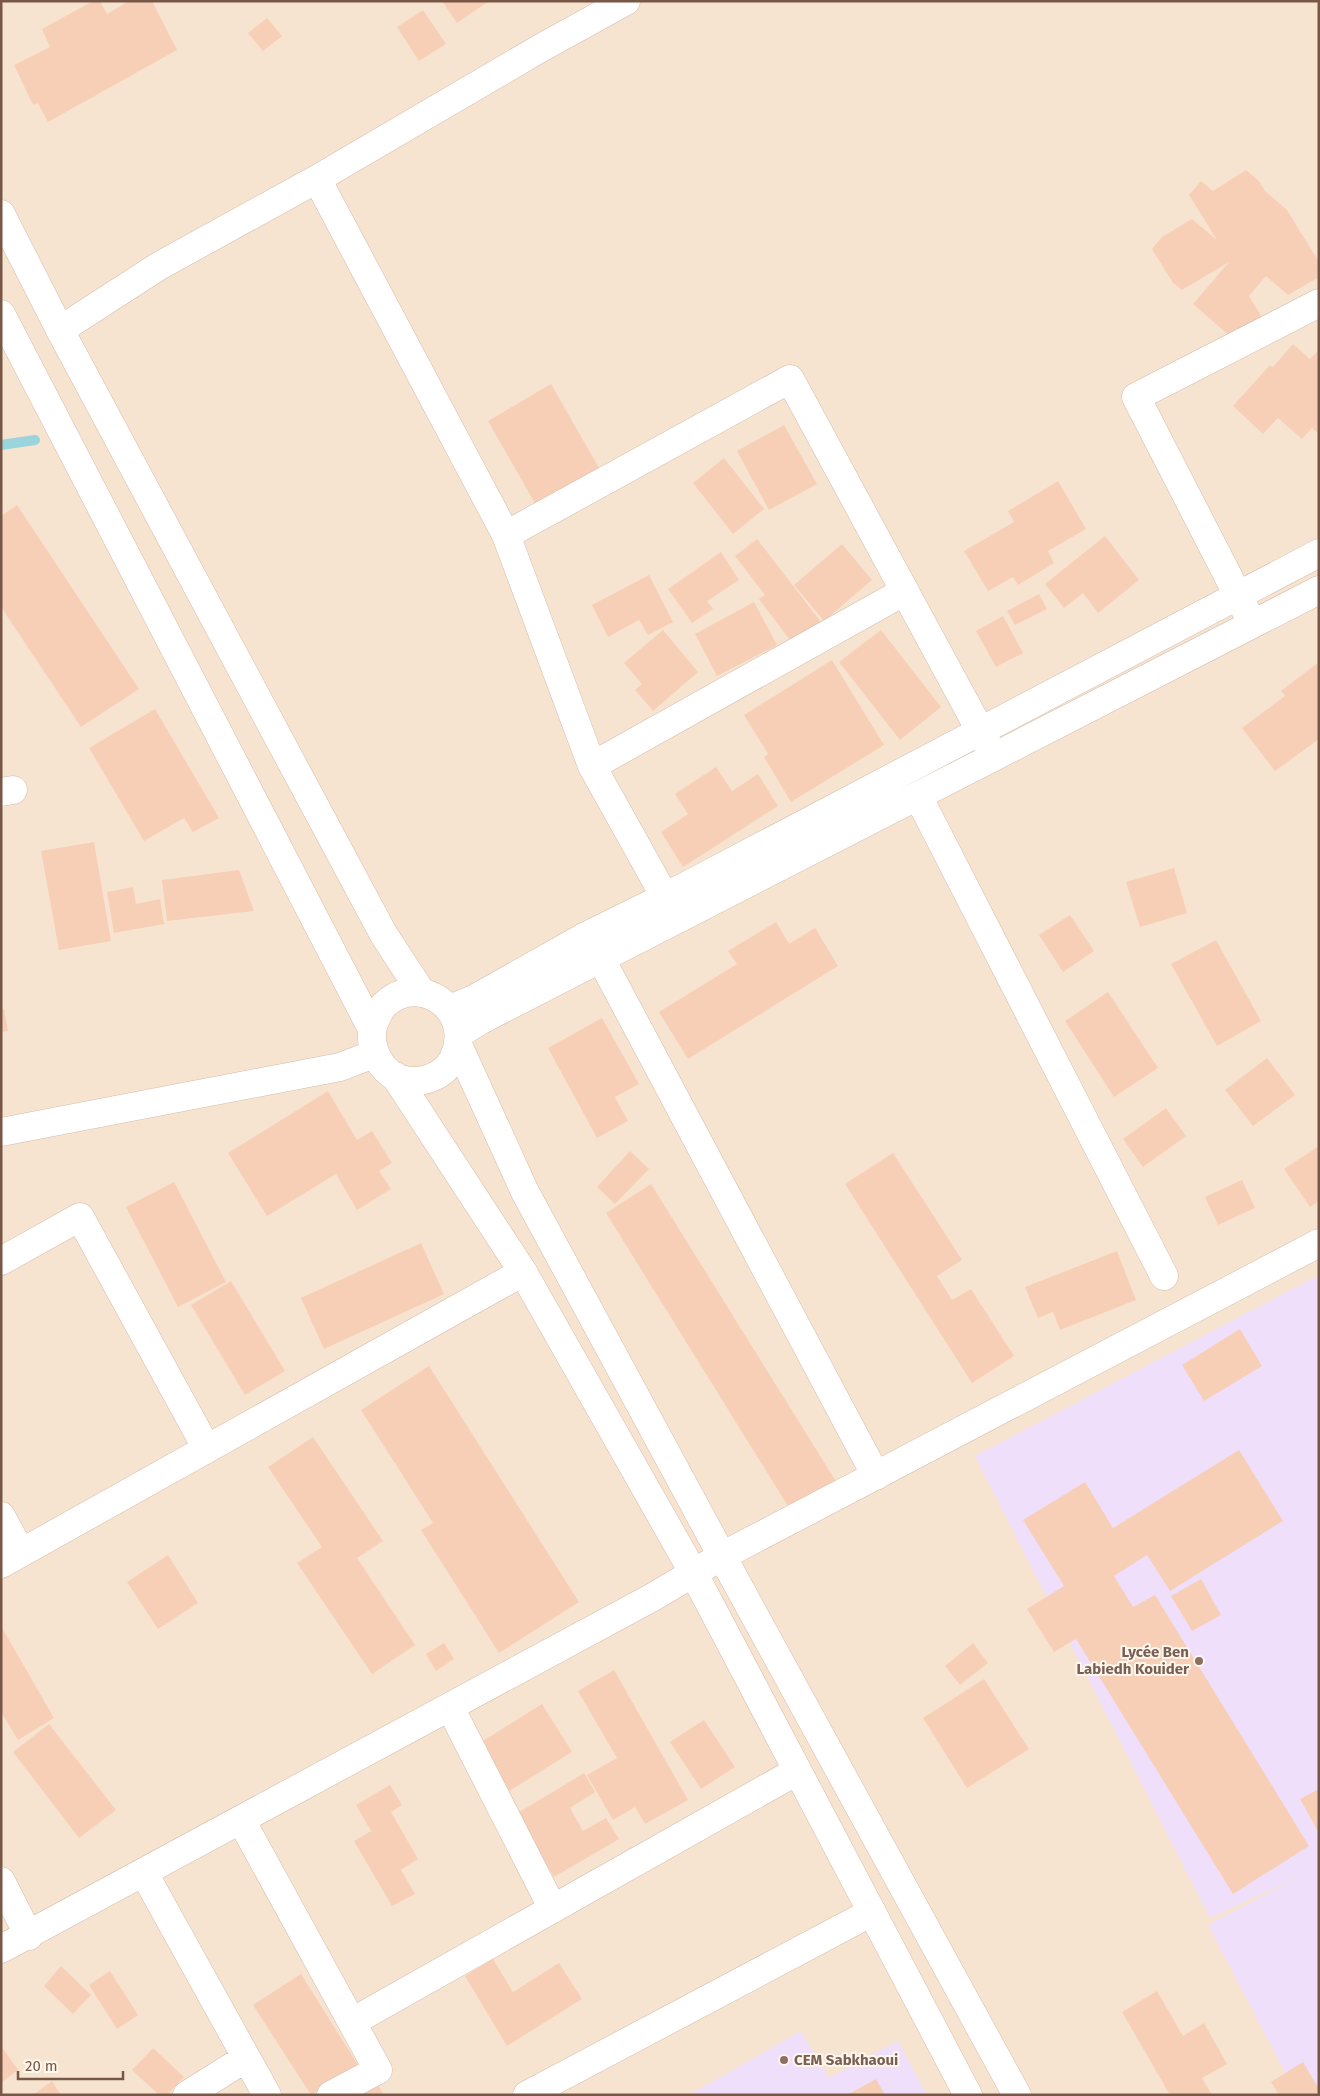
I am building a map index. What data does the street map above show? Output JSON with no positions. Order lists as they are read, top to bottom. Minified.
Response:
{"places":["Lycée Ben Labiedh Kouider","CEM Sabkhaoui"],"scale_bar":"20 m"}
